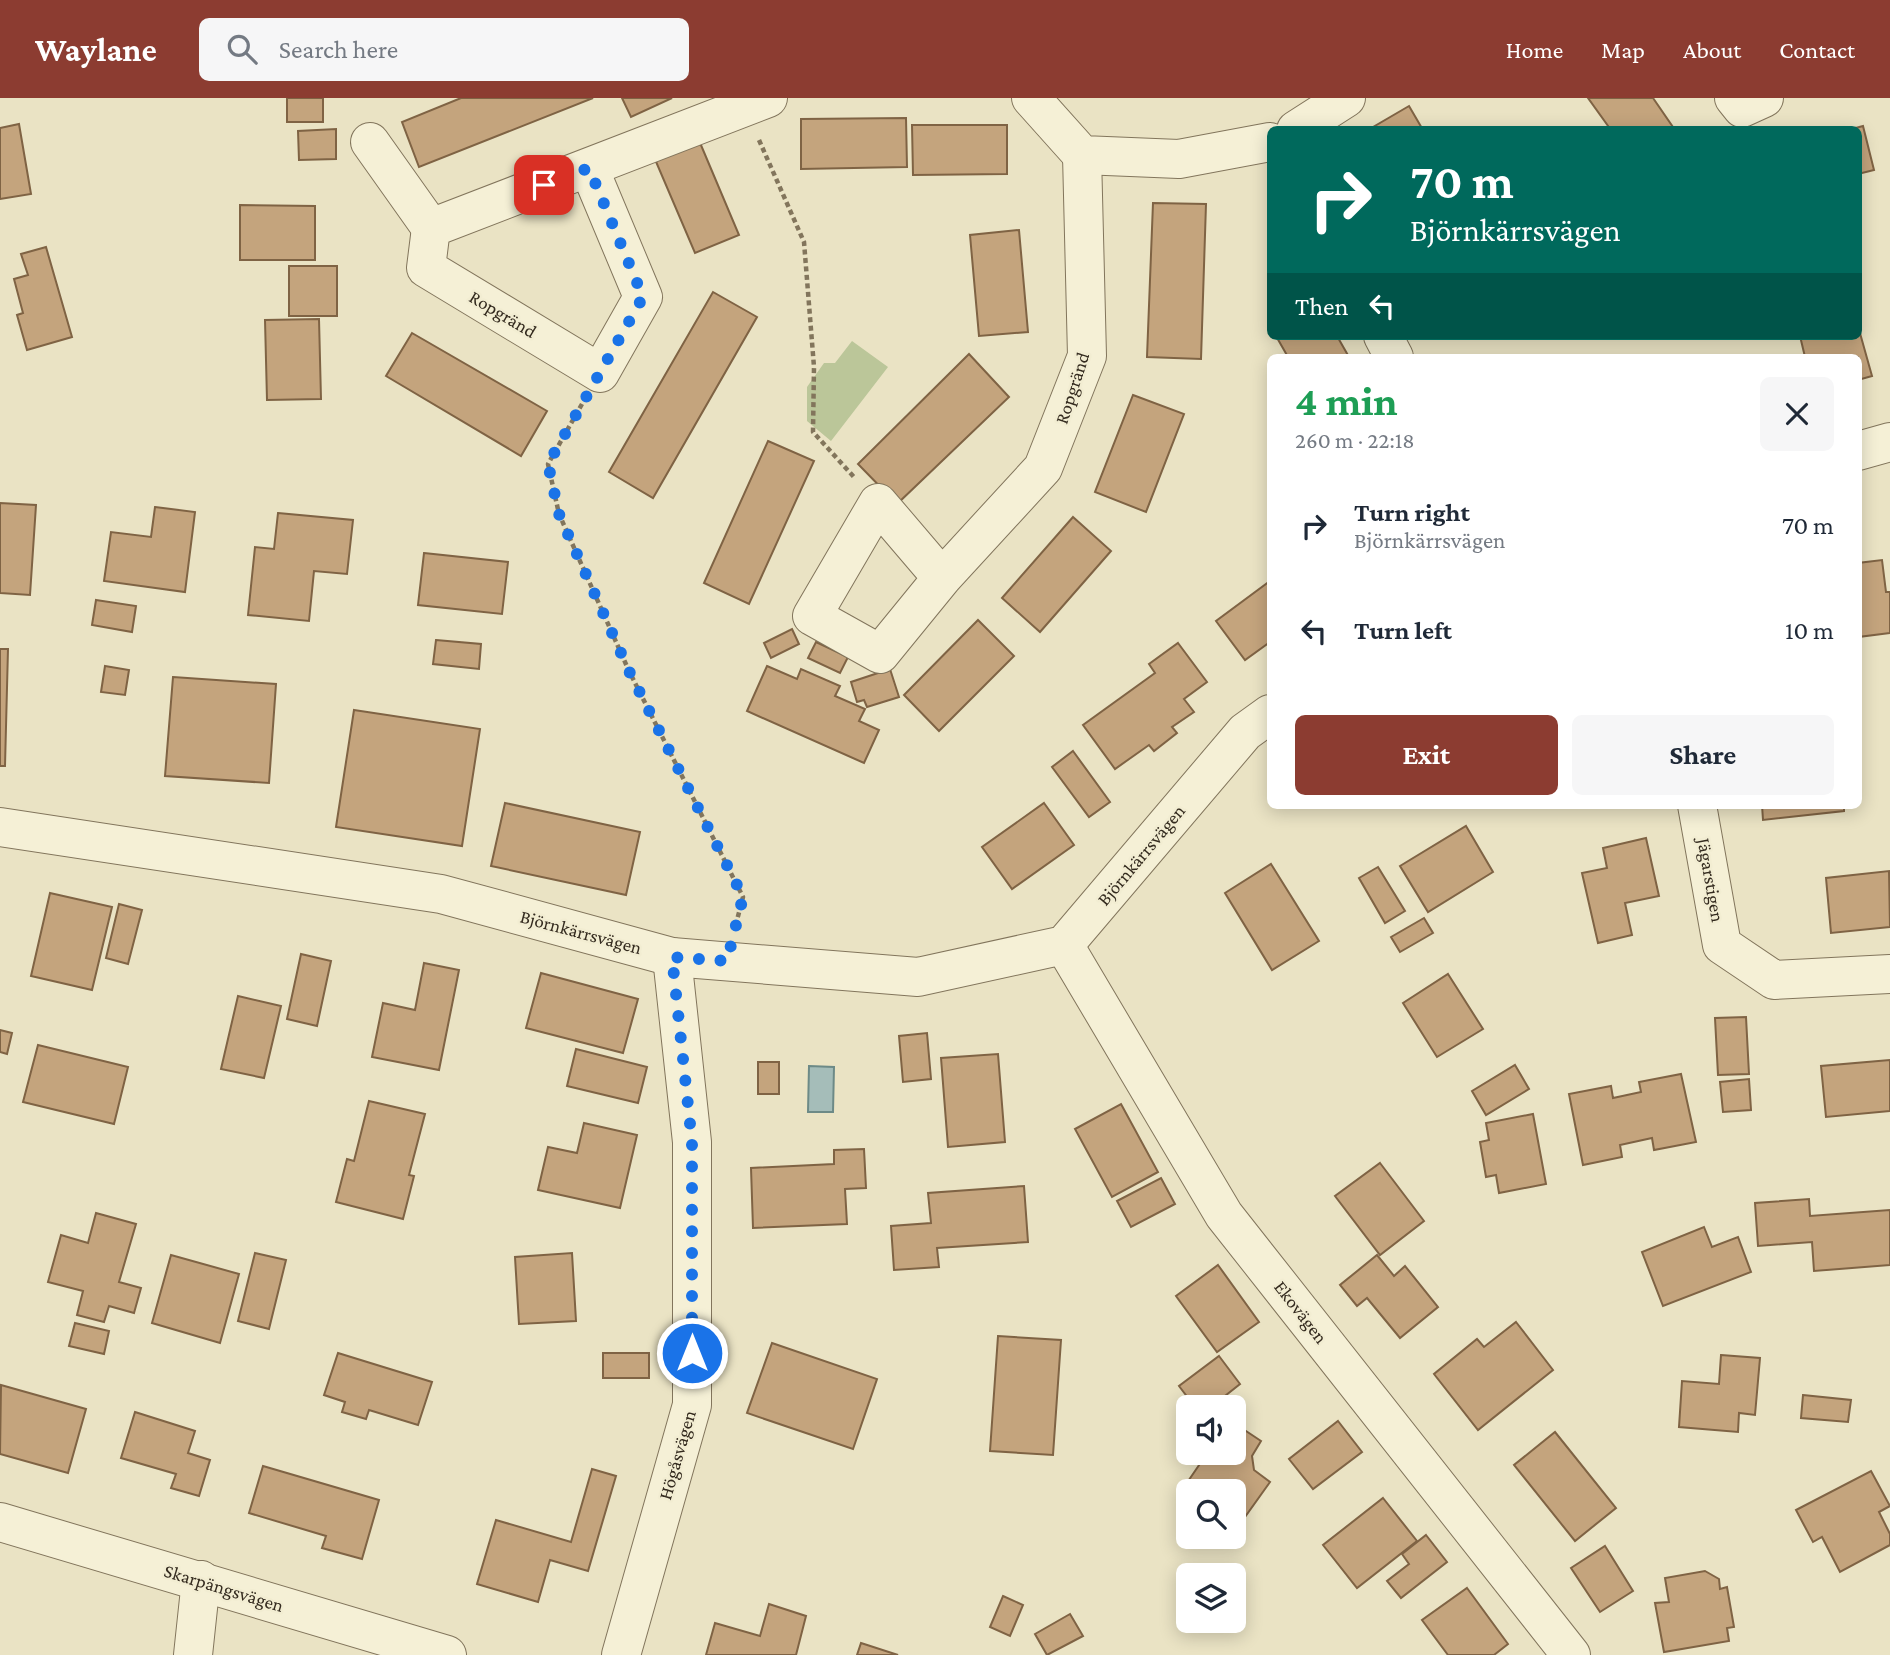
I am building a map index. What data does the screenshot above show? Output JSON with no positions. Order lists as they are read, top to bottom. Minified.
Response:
{"streets":{"street":["Ropgränd","Björnkärrsvägen","Jägarstigen","Ekovägen","Högåsvägen","Skarpängsvägen"]},"crossings":[["Björnkärrsvägen","Ekovägen"],["Björnkärrsvägen","Högåsvägen"]],"page":{"header":"Waylane","search":"Search here","nav":["Home","Map","About","Contact"],"turn":["70 m","Björnkärrsvägen"],"then":"Then","heading":["4 min","260 m · 22:18"],"list":[{"name":"Turn right","note":"Björnkärrsvägen","value":"70 m"},{"name":"Turn left","value":"10 m"}],"buttons":["Exit","Share"]}}
